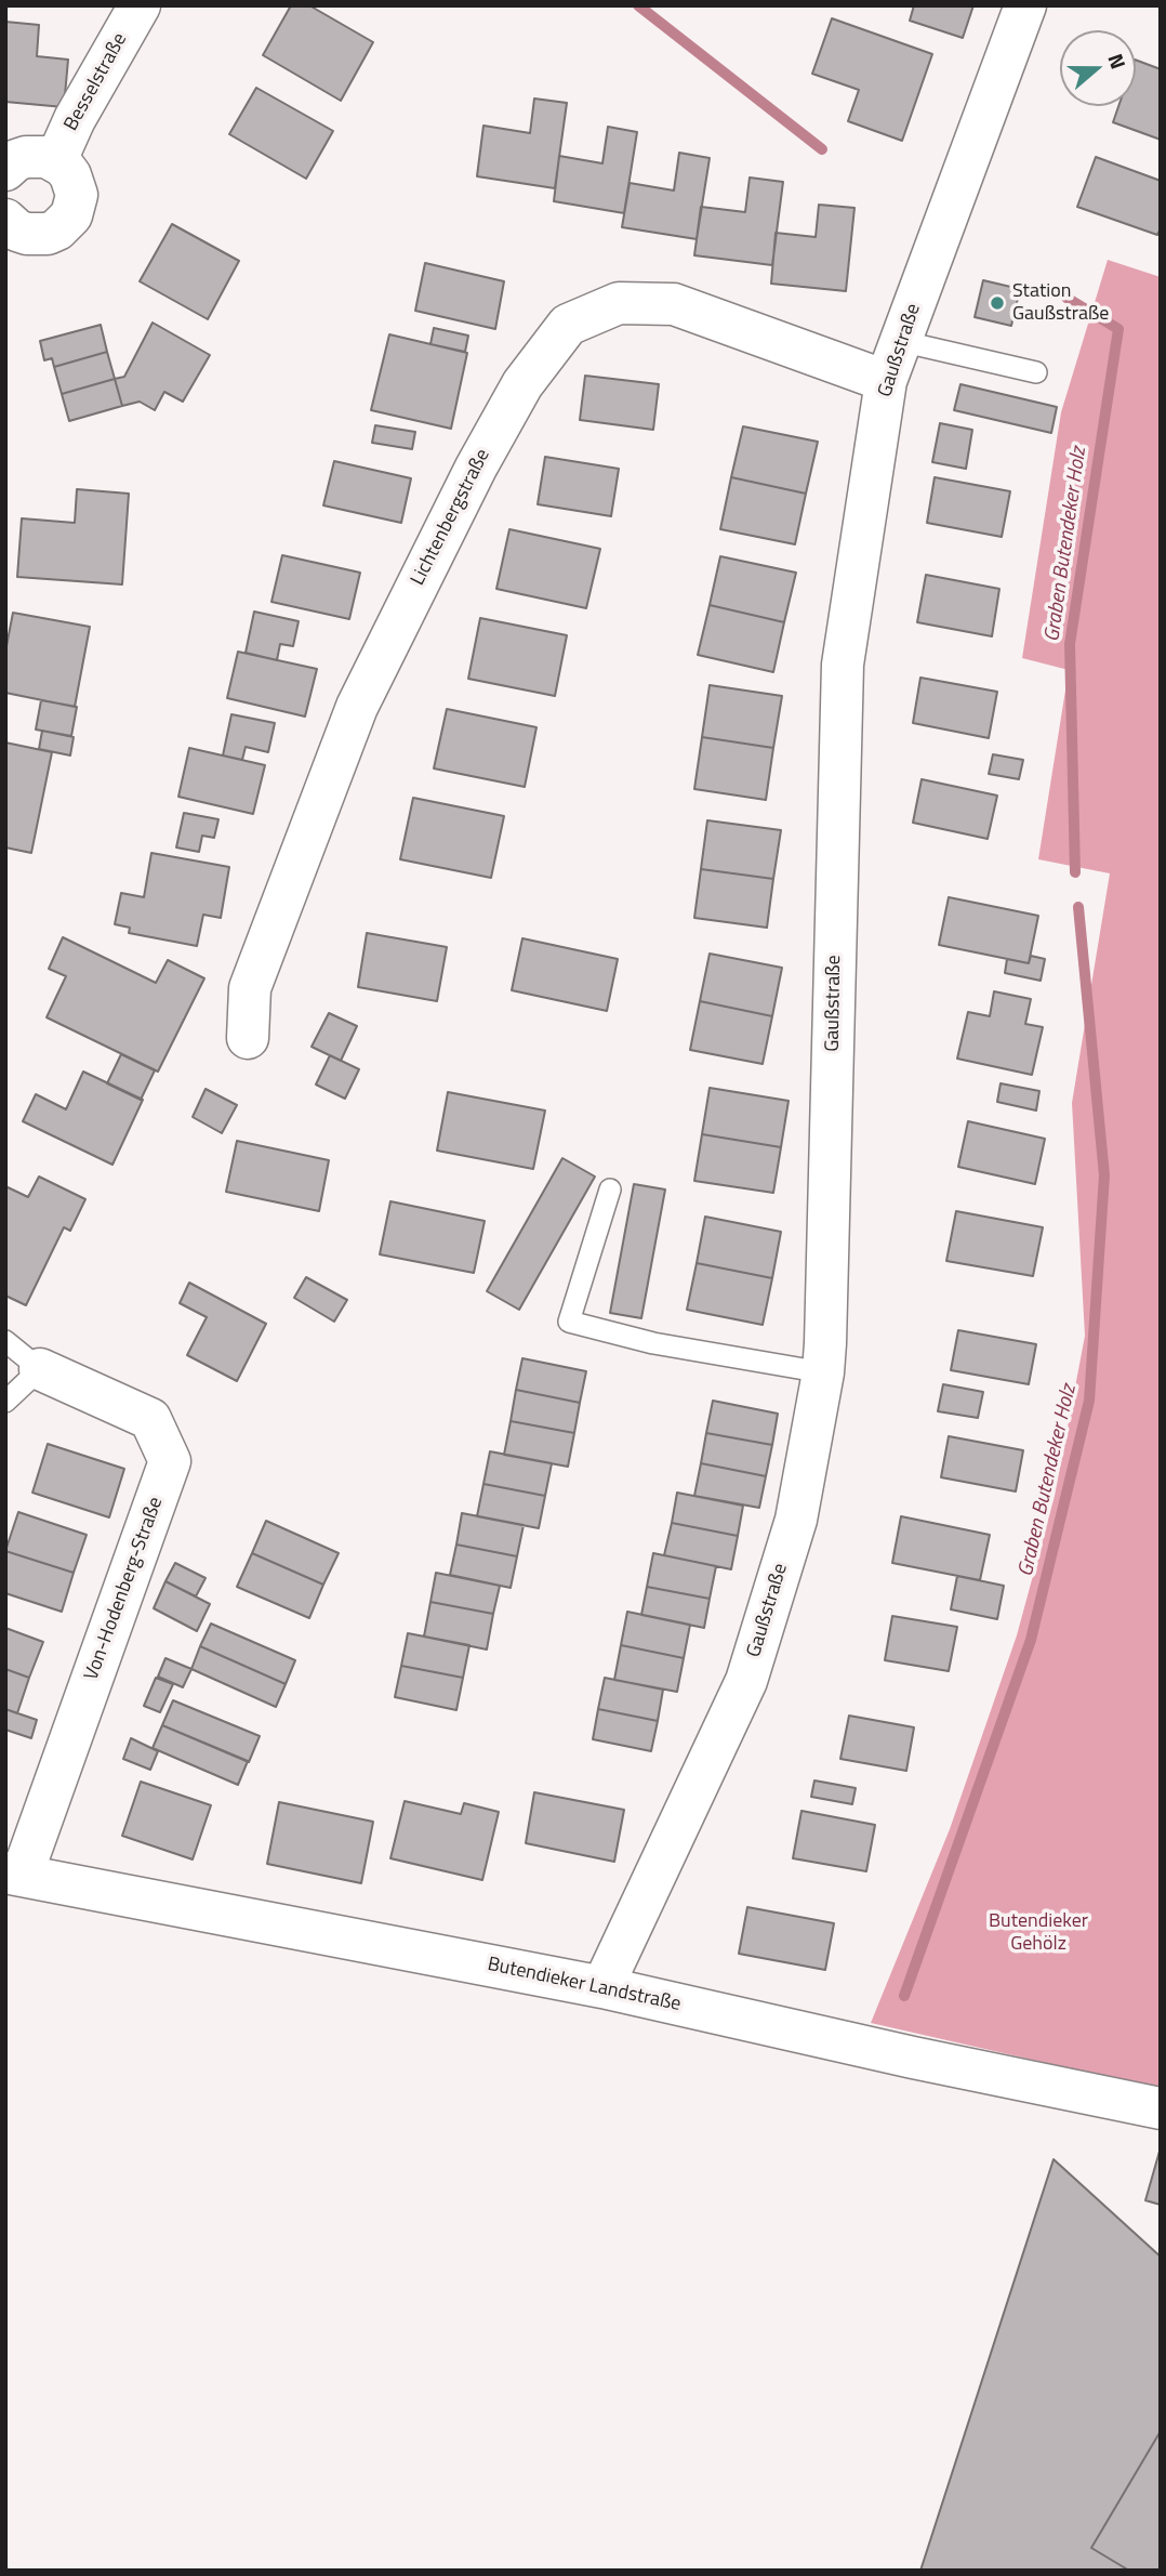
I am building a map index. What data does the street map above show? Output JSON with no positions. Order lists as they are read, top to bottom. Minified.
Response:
{"streets":{"street":["Besselstraße","Gaußstraße","Lichtenbergstraße","Von-Hodenberg-Straße","Butendieker Landstraße"]},"crossings":[["Gaußstraße","Lichtenbergstraße"],["Gaußstraße","Butendieker Landstraße"],["Von-Hodenberg-Straße","Butendieker Landstraße"]],"water":["Graben Butendeker Holz"],"parks":["Butendieker Gehölz"],"places":["Station Gaußstraße"],"north":"right"}
